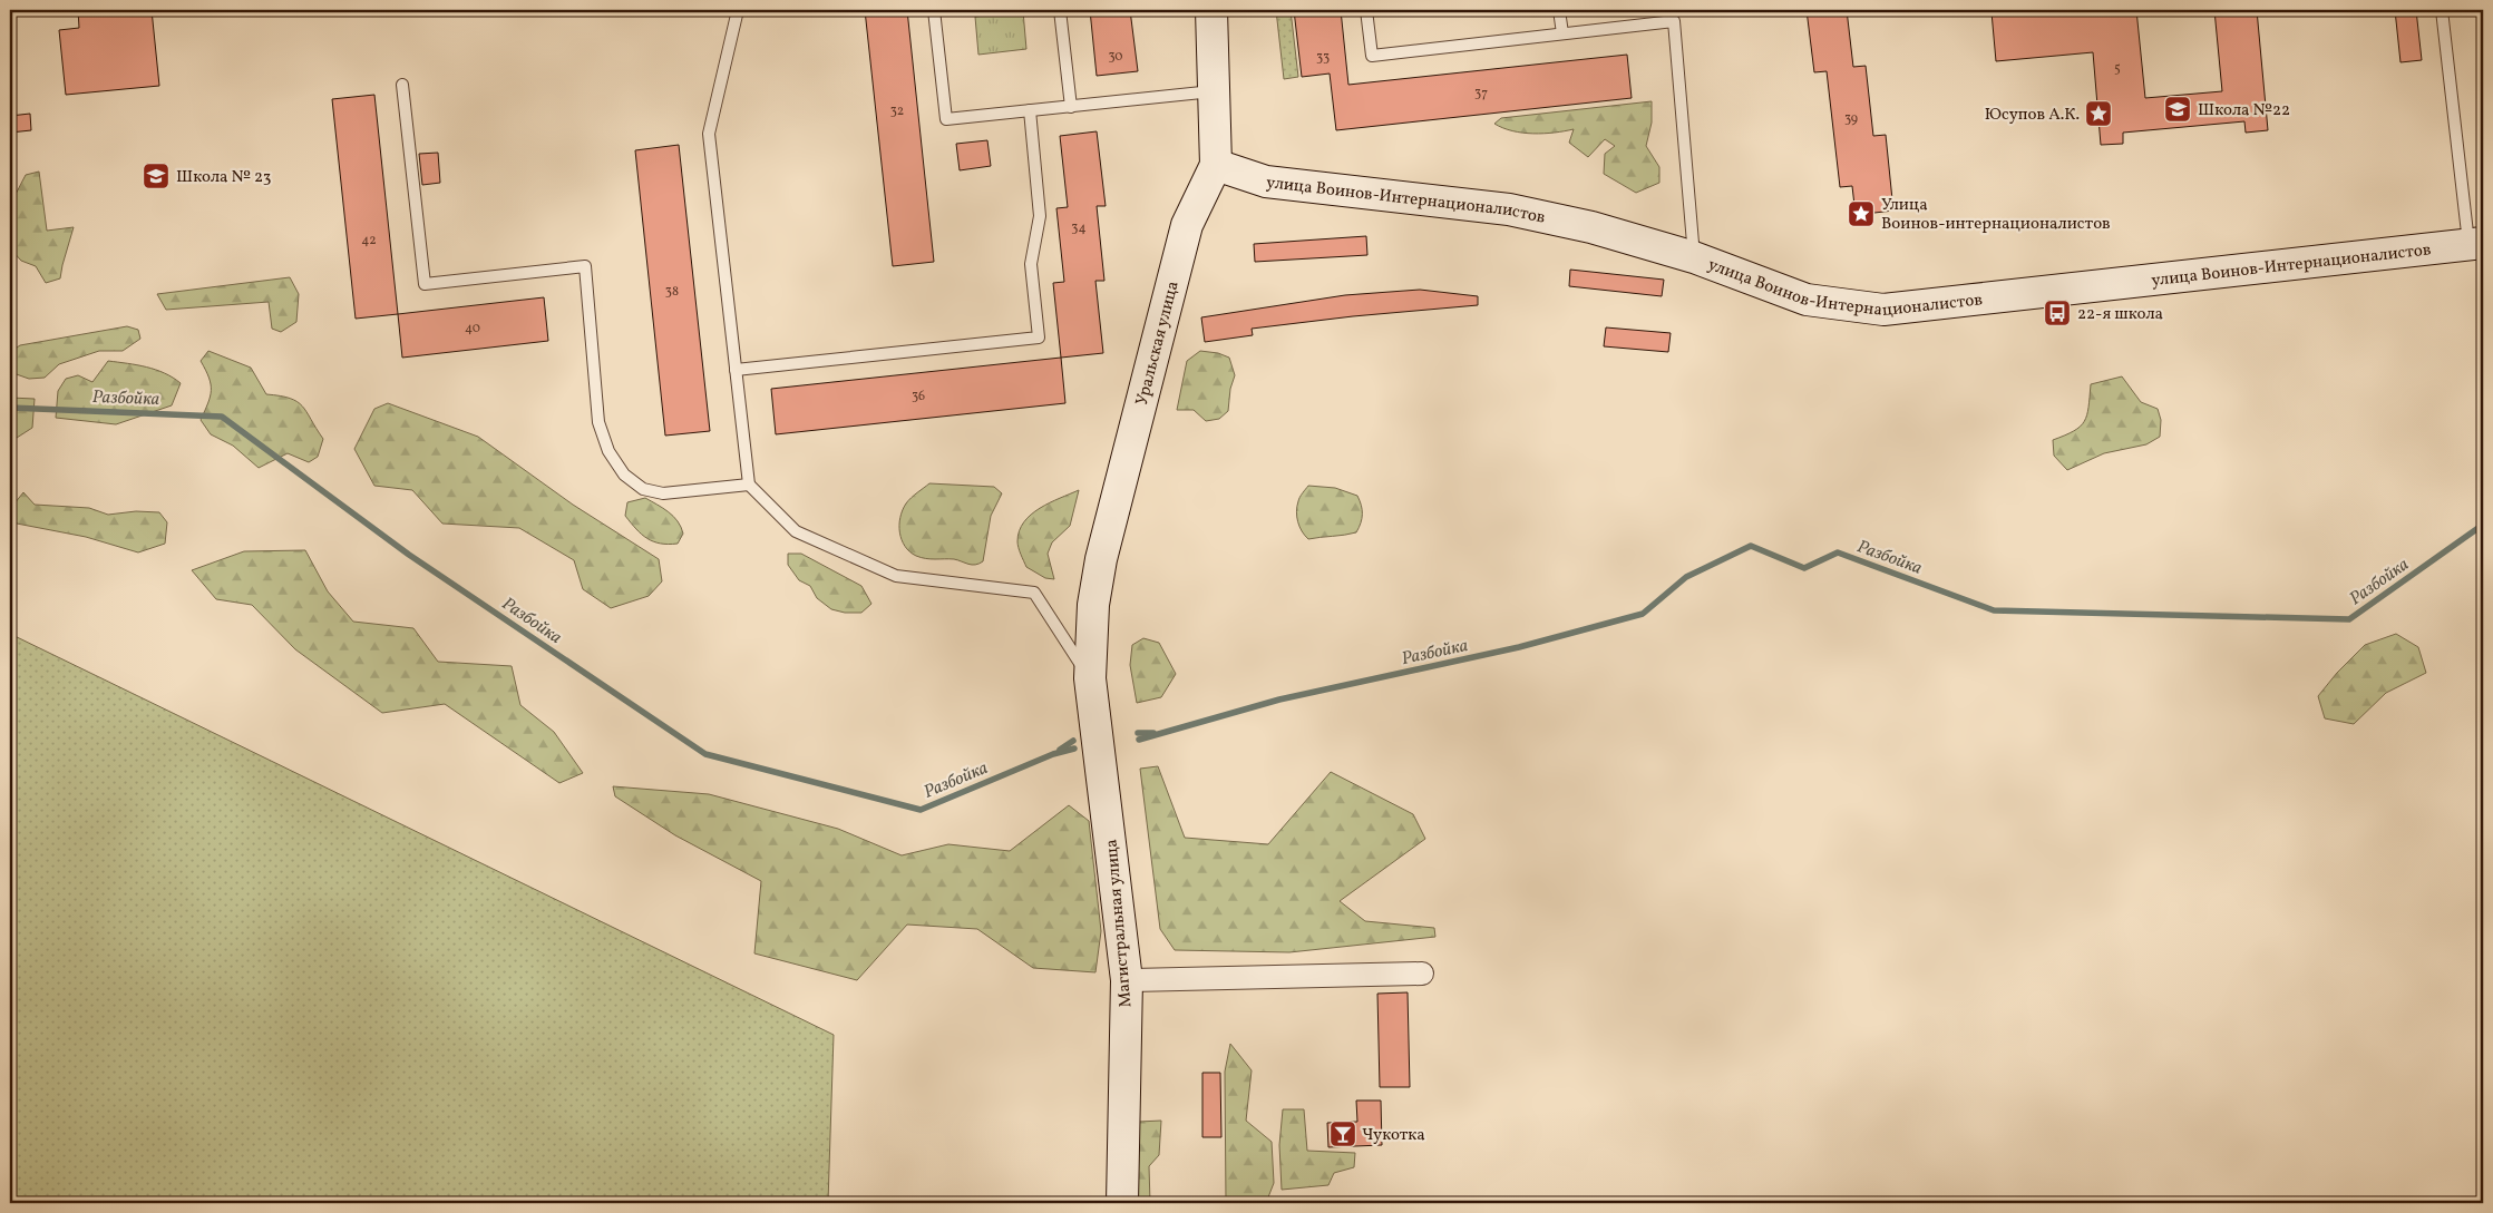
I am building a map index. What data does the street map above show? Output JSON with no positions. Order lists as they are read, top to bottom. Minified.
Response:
{"streets":{"street":["улица Воинов-Интернационалистов","Уральская улица","Магистральная улица"]},"crossings":[["улица Воинов-Интернационалистов","Уральская улица"],["Уральская улица","Магистральная улица"]],"water":["Разбойка"],"places":{"school or university":["Школа №22","Школа № 23"],"place":["Юсупов А.К.","Улица Воинов-интернационалистов"],"bus stop":["22-я школа"],"bar":["Чукотка"]},"house_numbers":["30","33","5","37","32","39","34","42","38","40","36"]}
